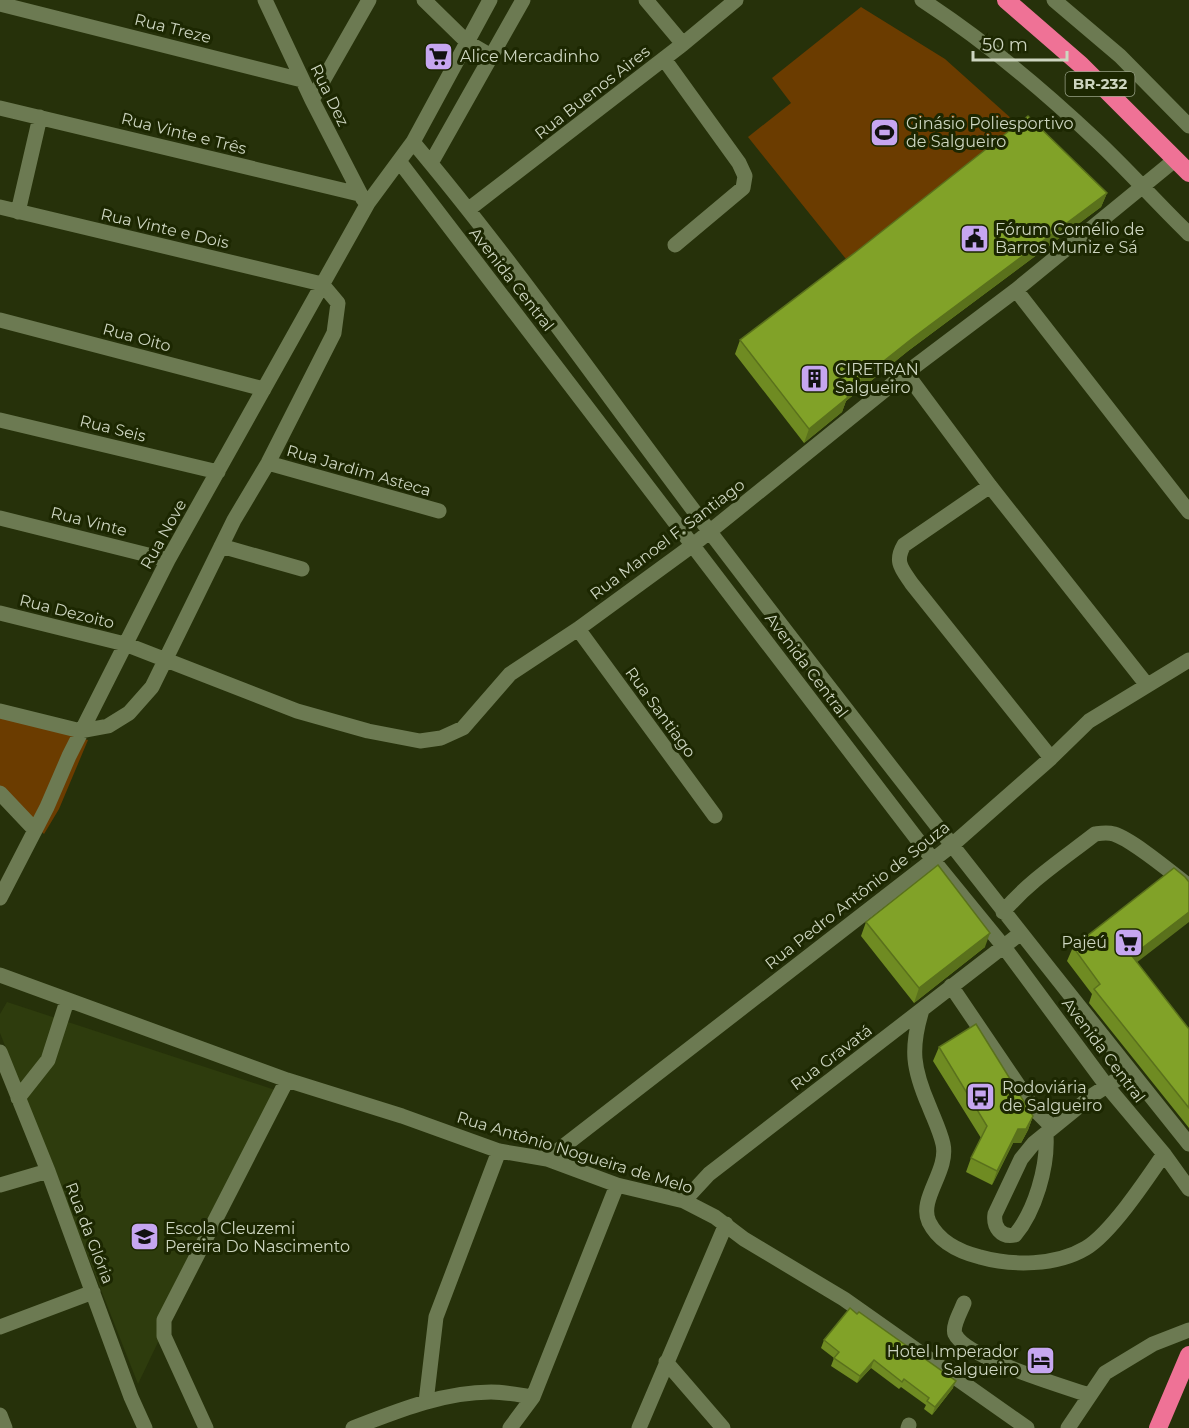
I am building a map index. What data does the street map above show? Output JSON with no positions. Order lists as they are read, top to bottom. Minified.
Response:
{"streets":{"highway":["BR-232"],"street":["Rua Treze","Rua Buenos Aires","Rua Dez","Rua Vinte e Três","Rua Vinte e Dois","Avenida Central","Rua Oito","Rua Seis","Rua Jardim Asteca","Rua Vinte","Rua Nove","Rua Manoel F. Santiago","Rua Dezoito","Rua Santiago","Rua Pedro Antônio de Souza","Rua Gravatá","Rua Antônio Nogueira de Melo","Rua da Glória"]},"crossings":[["Rua Treze","Rua Dez"],["BR-232","Rua Manoel F. Santiago"],["Rua Buenos Aires","Avenida Central"],["Rua Dez","Rua Vinte e Três"],["Rua Dez","Rua Nove"],["Rua Vinte e Três","Rua Nove"],["Rua Vinte e Dois","Rua Nove"],["Avenida Central","Rua Nove"],["Avenida Central","Rua Manoel F. Santiago"],["Avenida Central","Rua Pedro Antônio de Souza"],["Avenida Central","Rua Gravatá"],["Rua Oito","Rua Nove"],["Rua Seis","Rua Nove"],["Rua Vinte","Rua Nove"],["Rua Nove","Rua Manoel F. Santiago"],["Rua Nove","Rua Dezoito"],["Rua Manoel F. Santiago","Rua Dezoito"],["Rua Manoel F. Santiago","Rua Santiago"],["Rua Pedro Antônio de Souza","Rua Antônio Nogueira de Melo"],["Rua Gravatá","Rua Antônio Nogueira de Melo"]],"places":{"supermarket":["Alice Mercadinho","Pajeú"],"sports":["Ginásio Poliesportivo de Salgueiro"],"public building":["Fórum Cornélio de Barros Muniz e Sá"],"building":["CIRETRAN Salgueiro"],"bus stop":["Rodoviária de Salgueiro"],"school or university":["Escola Cleuzemi Pereira Do Nascimento"],"hotel":["Hotel Imperador Salgueiro"]},"scale_bar":"50 m"}
